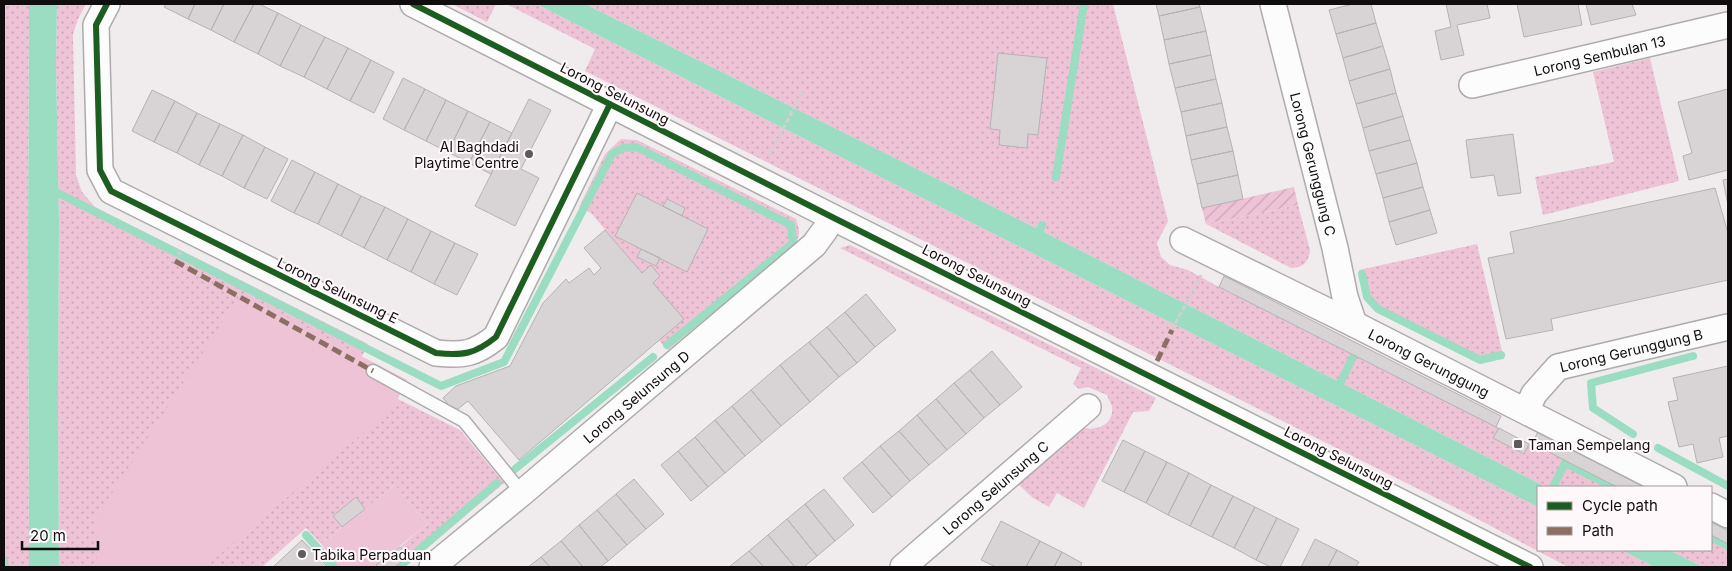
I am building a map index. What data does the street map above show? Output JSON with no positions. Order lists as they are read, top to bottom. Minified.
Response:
{"streets":{"street":["Lorong Sembulan 13","Lorong Selunsung","Lorong Gerunggung C","Lorong Selunsung E","Lorong Gerunggung B","Lorong Gerunggung","Lorong Selunsung D","Lorong Selunsung C"]},"crossings":[["Lorong Selunsung","Lorong Selunsung E"],["Lorong Selunsung","Lorong Selunsung D"],["Lorong Gerunggung C","Lorong Gerunggung"],["Lorong Gerunggung B","Lorong Gerunggung"]],"places":{"other":["Al Baghdadi Playtime Centre","Tabika Perpaduan"],"transit":["Taman Sempelang"]},"legend":["Cycle path","Path"],"scale_bar":"20 m"}
